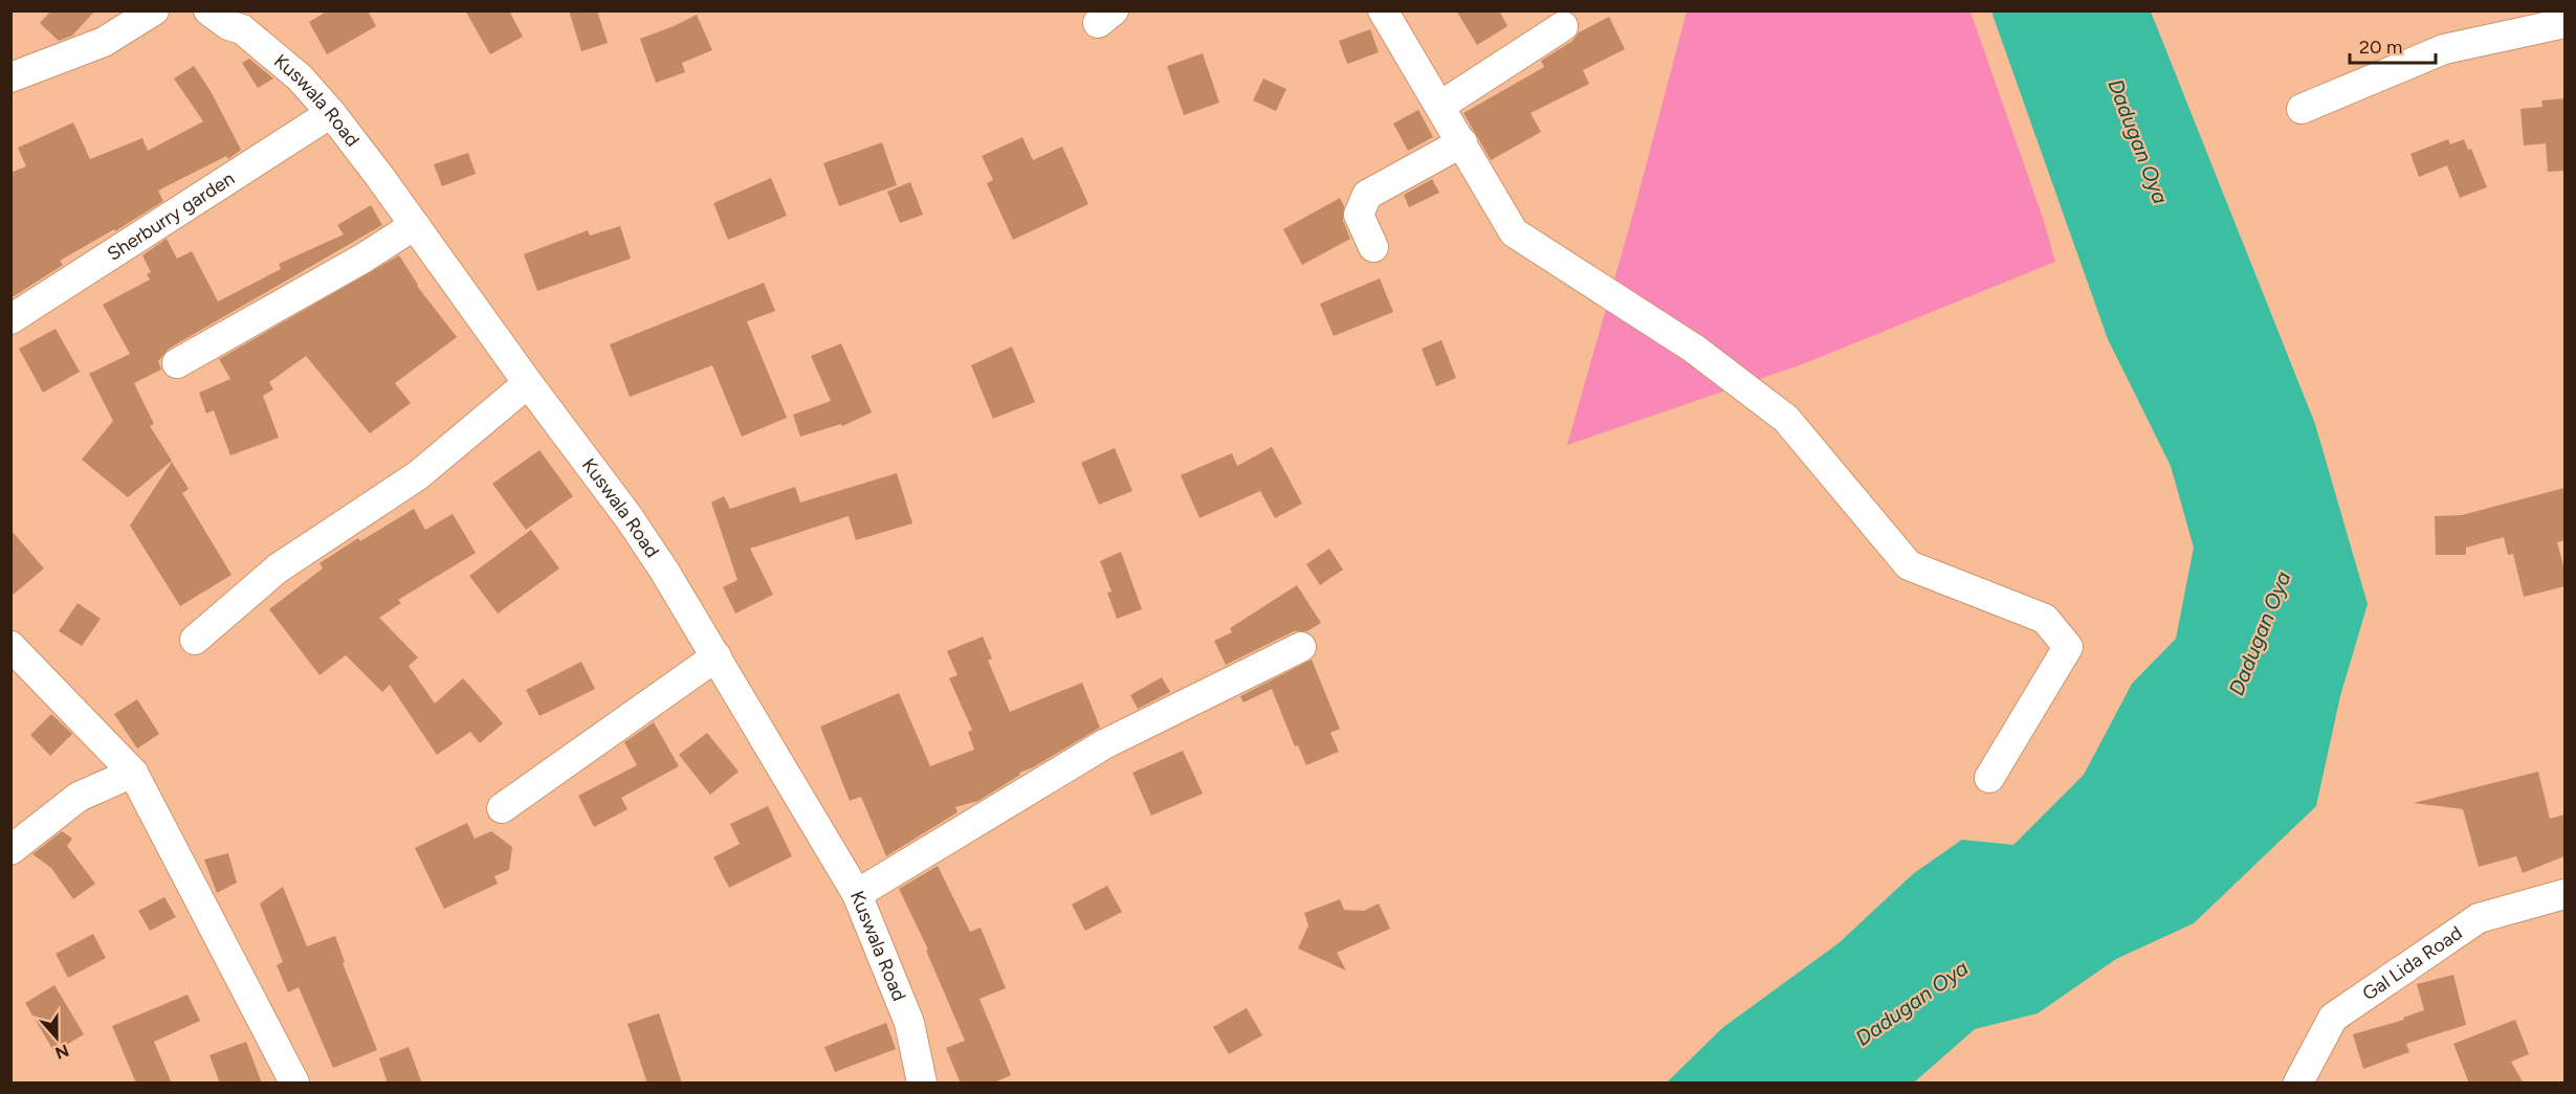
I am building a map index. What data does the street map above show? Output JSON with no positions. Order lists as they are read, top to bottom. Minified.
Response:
{"streets":{"street":["Kuswala Road","Sherburry garden","Gal Lida Road"]},"crossings":[["Kuswala Road","Sherburry garden"]],"water":["Dadugan Oya"],"scale_bar":"20 m","north":"bottom"}
